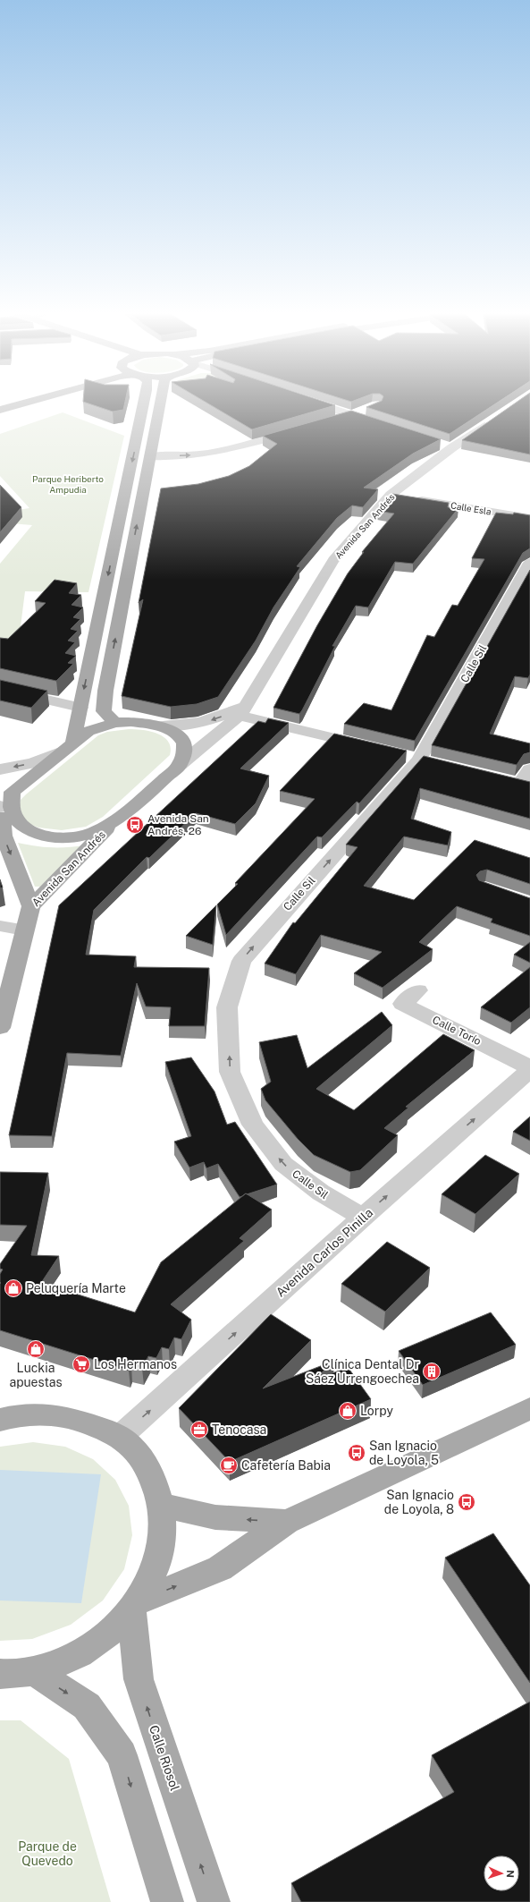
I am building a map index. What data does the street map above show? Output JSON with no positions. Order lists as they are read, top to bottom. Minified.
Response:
{"streets":{"main road":["Avenida San Andrés","Calle Riosol"],"street":["Calle Esla","Calle Sil","Calle Torío","Avenida Carlos Pinilla"]},"crossings":[["Calle Esla","Avenida San Andrés"],["Calle Sil","Avenida Carlos Pinilla"],["Calle Torío","Avenida Carlos Pinilla"]],"one_way":["Calle Sil","Avenida Carlos Pinilla"],"parks":["Parque Heriberto Ampudia","Parque de Quevedo"],"places":{"bus stop":["Avenida San Andrés, 26","San Ignacio de Loyola, 5","San Ignacio de Loyola, 8"],"shop":["Peluquería Marte","Luckia apuestas","Lorpy"],"supermarket":["Los Hermanos"],"building":["Clínica Dental Dr Sáez Urrengoechea"],"office":["Tenocasa"],"cafe":["Cafetería Babia"]},"north":"right"}
